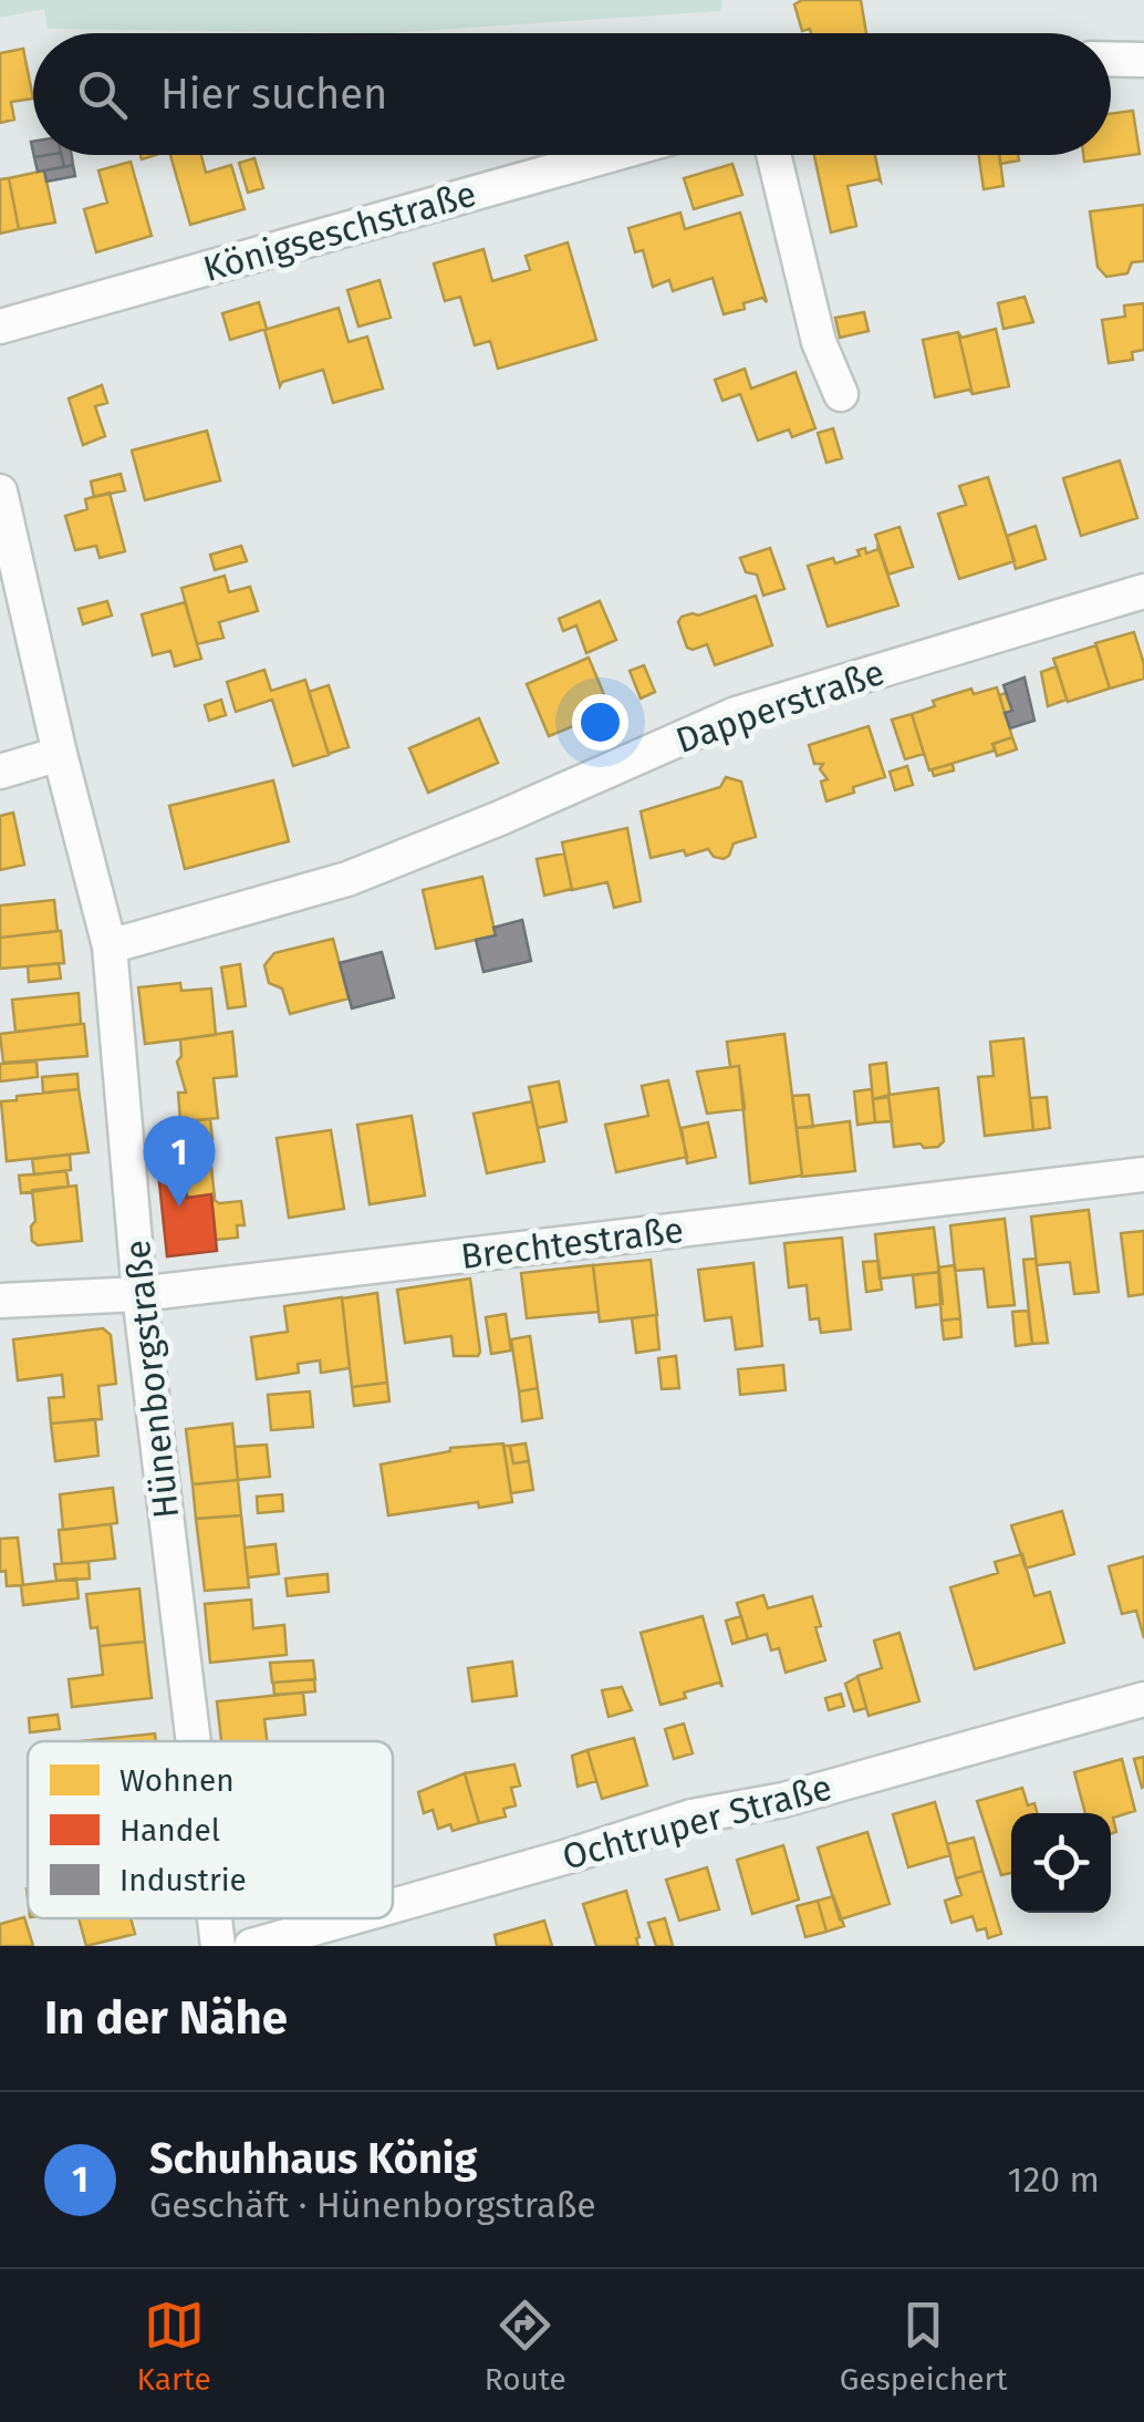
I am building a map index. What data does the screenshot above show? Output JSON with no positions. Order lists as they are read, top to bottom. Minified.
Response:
{"streets":{"street":["Königseschstraße","Dapperstraße","Brechtestraße","Hünenborgstraße","Ochtruper Straße"]},"crossings":[["Dapperstraße","Hünenborgstraße"],["Brechtestraße","Hünenborgstraße"]],"legend":["Wohnen","Handel","Industrie"],"page":{"search":"Hier suchen","pins":"1","heading":"In der Nähe","list":[{"mark":"1","name":"Schuhhaus König","note":"Geschäft · Hünenborgstraße","value":"120 m"}],"nav":["Karte","Route","Gespeichert"]}}
